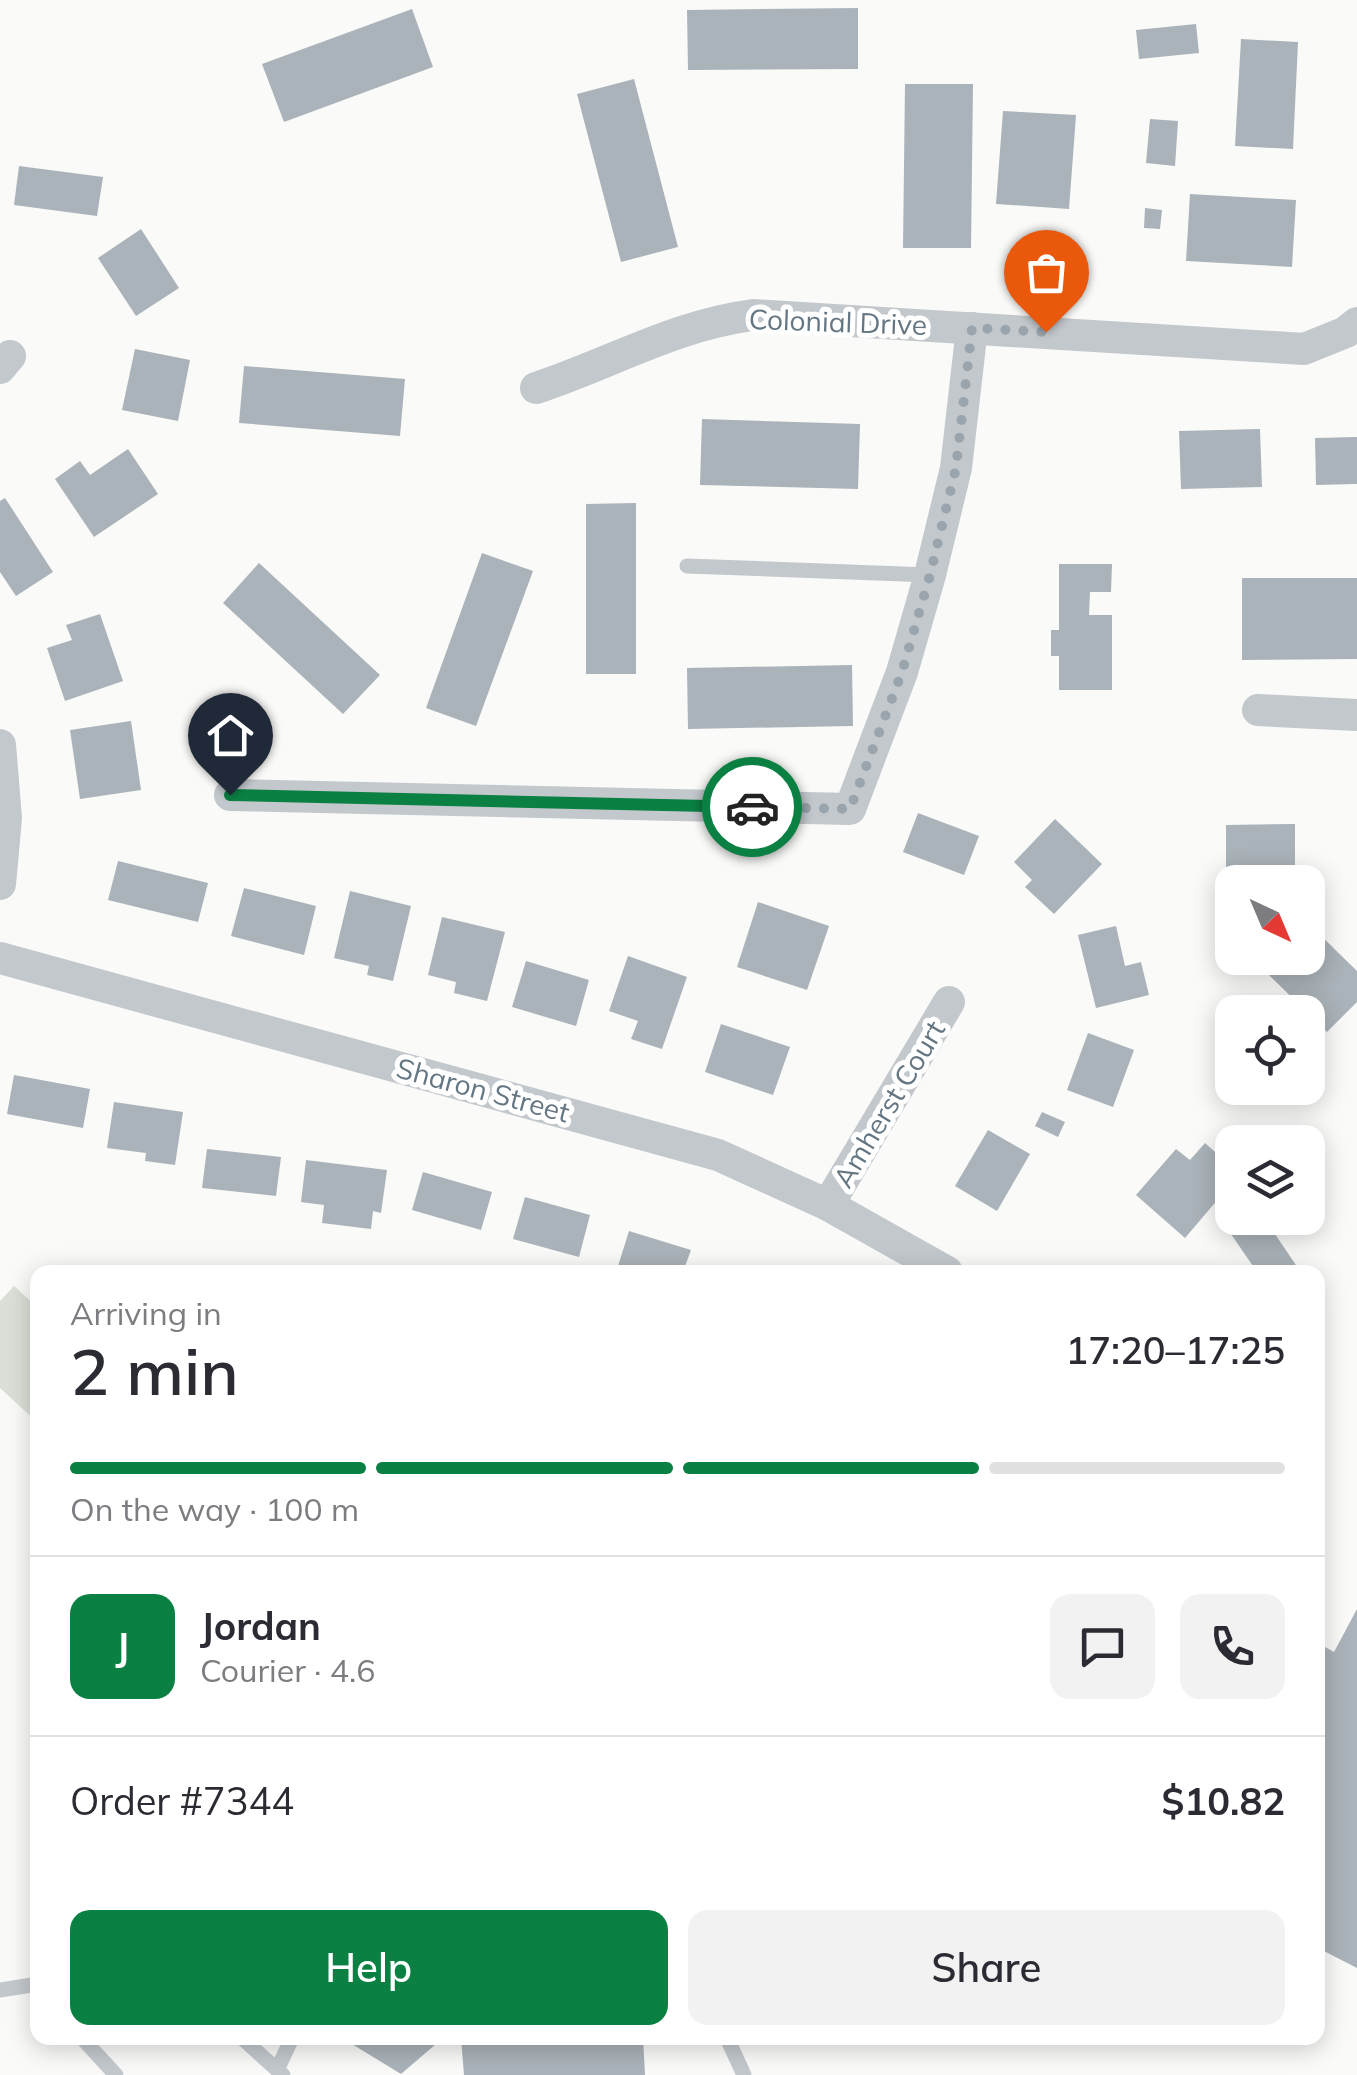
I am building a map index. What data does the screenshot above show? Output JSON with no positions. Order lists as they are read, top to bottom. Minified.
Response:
{"streets":{"street":["Colonial Drive","Sharon Street","Amherst Court"]},"crossings":[["Sharon Street","Amherst Court"]],"north":"bottom right","page":{"heading":["2 min","Arriving in","17:20–17:25"],"panel":["Jordan","Courier · 4.6","Order #7344","$10.82"],"bar":"On the way · 100 m","round":"J","buttons":["Help","Share"]}}
